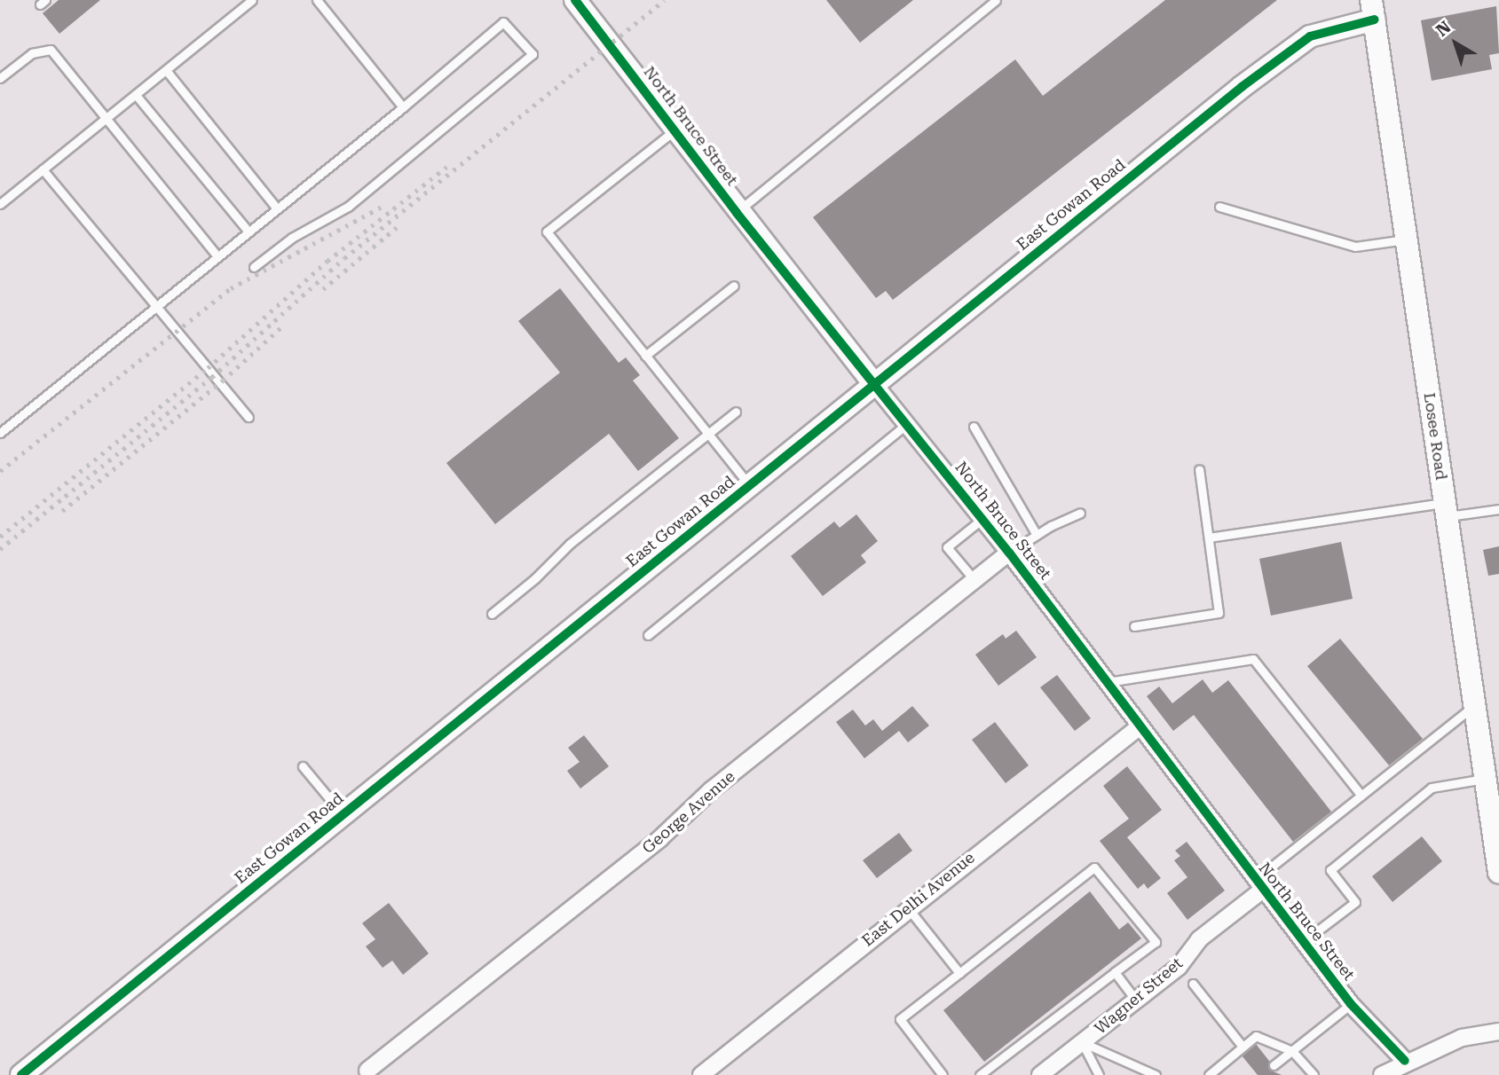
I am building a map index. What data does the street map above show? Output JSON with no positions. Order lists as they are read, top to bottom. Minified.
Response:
{"streets":{"street":["North Bruce Street","East Gowan Road","Losee Road","George Avenue","East Delhi Avenue","Wagner Street"]},"crossings":[["North Bruce Street","East Gowan Road"],["North Bruce Street","George Avenue"],["North Bruce Street","East Delhi Avenue"],["North Bruce Street","Wagner Street"],["East Gowan Road","Losee Road"]],"north":"top left"}
